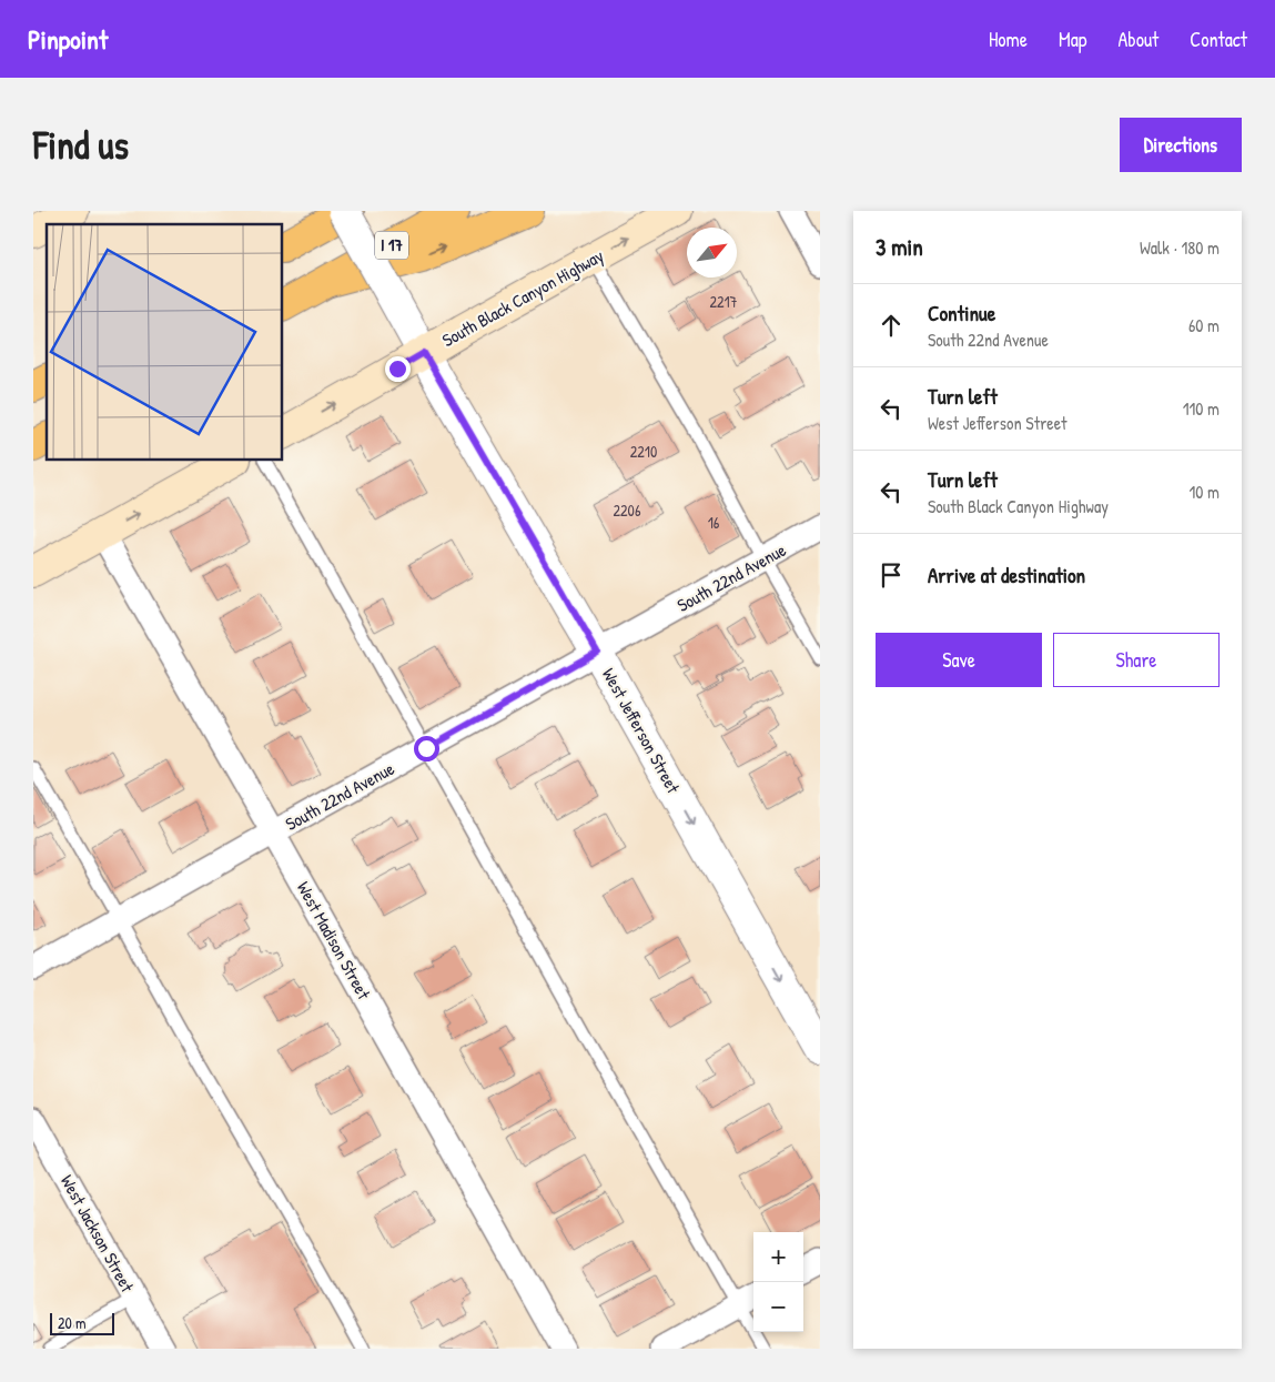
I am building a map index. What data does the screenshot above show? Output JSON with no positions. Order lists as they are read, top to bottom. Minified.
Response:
{"streets":{"highway":["I 17"],"main road":["South Black Canyon Highway"],"street":["South 22nd Avenue","West Jefferson Street","West Madison Street","West Jackson Street"]},"crossings":[["South Black Canyon Highway","West Jefferson Street"],["South 22nd Avenue","West Jefferson Street"],["South 22nd Avenue","West Madison Street"]],"one_way":["South Black Canyon Highway","West Jefferson Street"],"house_numbers":["2217","2210","2206","16"],"scale_bar":"20 m","north":"top right","page":{"header":"Pinpoint","nav":["Home","Map","About","Contact"],"buttons":["Directions",["Save","Share"]],"title":"Find us","heading":["3 min","Walk · 180 m"],"list":[["Continue","South 22nd Avenue","60 m"],["Turn left","West Jefferson Street","110 m"],["Turn left","South Black Canyon Highway","10 m"],"Arrive at destination"],"map_buttons":["+","−"],"scale":"20 m"}}
